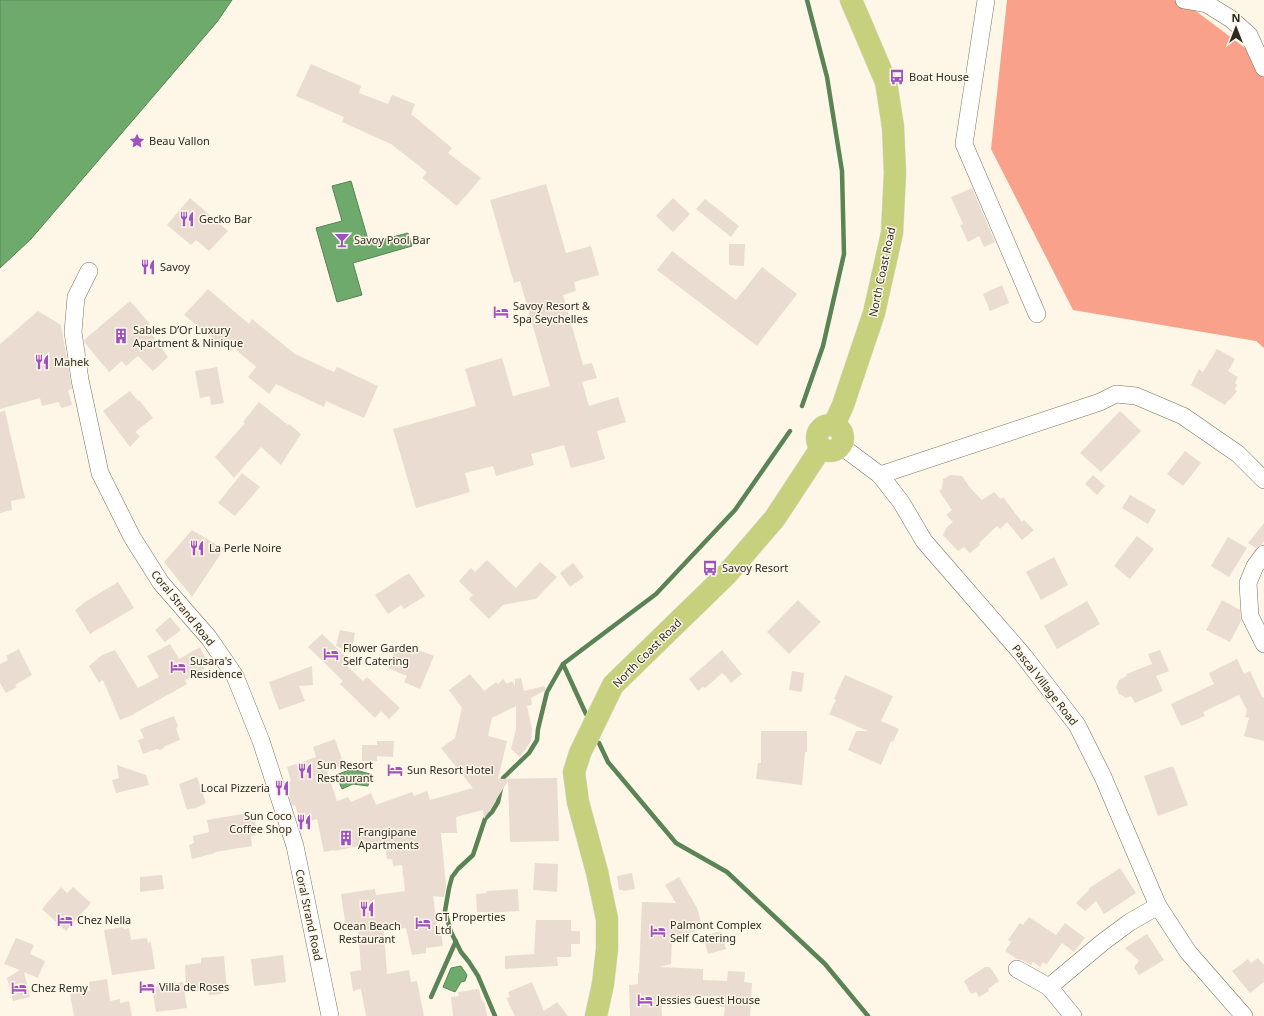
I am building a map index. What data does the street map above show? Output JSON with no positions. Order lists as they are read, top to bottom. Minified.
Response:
{"streets":{"main road":["North Coast Road"],"street":["Coral Strand Road","Pascal Village Road"]},"crossings":[["North Coast Road","Pascal Village Road"]],"places":{"bus stop":["Boat House","Savoy Resort"],"place":["Beau Vallon"],"restaurant":["Gecko Bar","Savoy","Mahek","La Perle Noire","Sun Resort Restaurant","Local Pizzeria","Sun Coco Coffee Shop","Ocean Beach Restaurant"],"bar":["Savoy Pool Bar"],"hotel":["Savoy Resort & Spa Seychelles","Flower Garden Self Catering","Susara's Residence","Sun Resort Hotel","Chez Nella","GT Properties Ltd","Palmont Complex Self Catering","Villa de Roses","Chez Remy","Jessies Guest House"],"building":["Sables D’Or Luxury Apartment & Ninique","Frangipane Apartments"]},"north":"top"}
